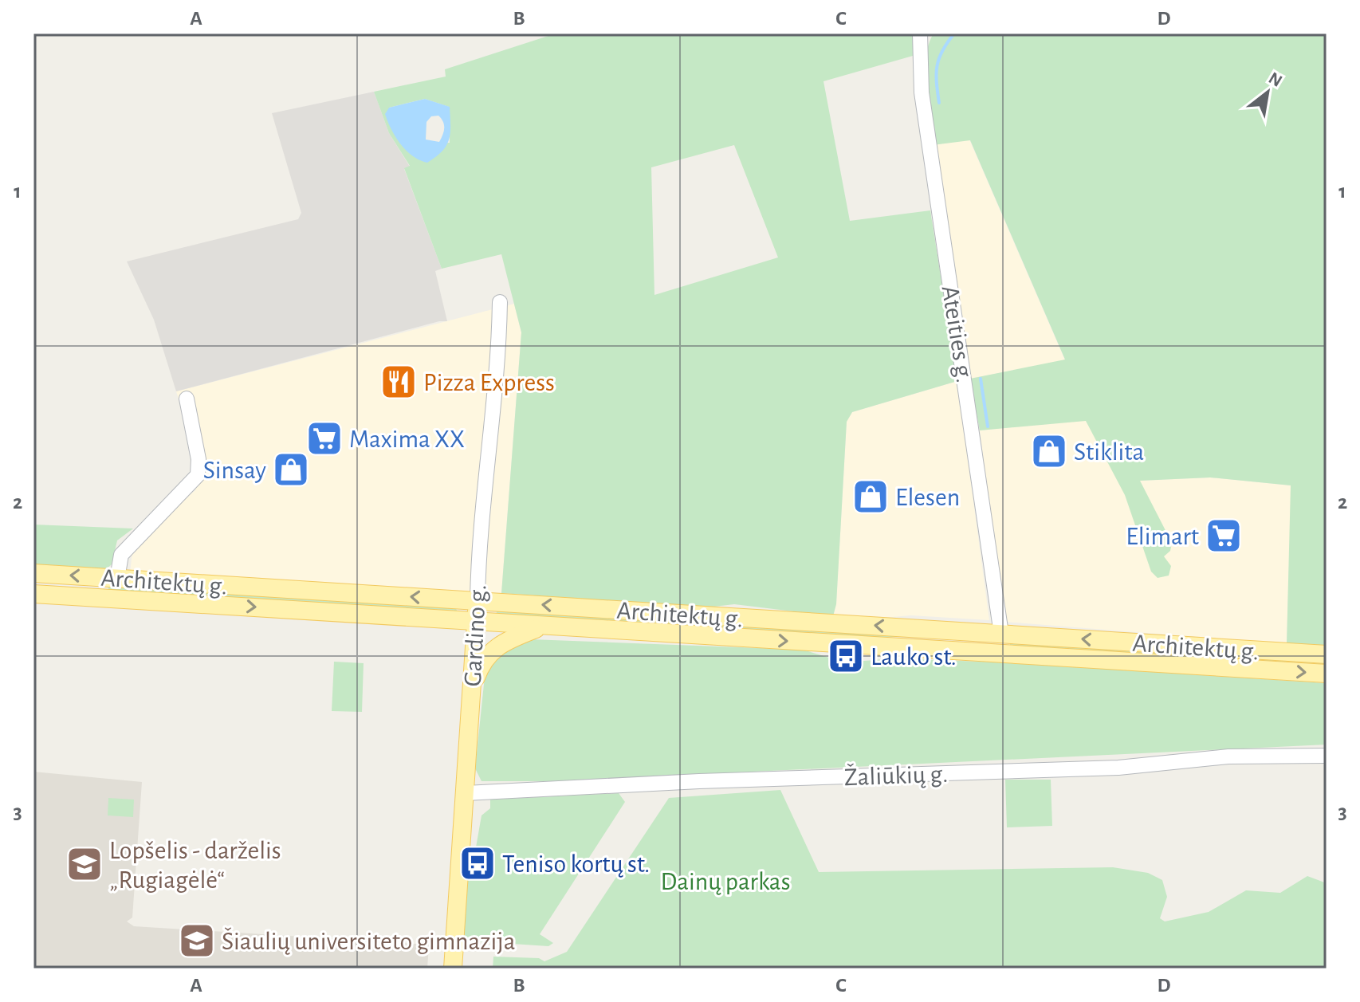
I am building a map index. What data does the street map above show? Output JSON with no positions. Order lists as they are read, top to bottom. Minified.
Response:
{"streets":{"main road":["Architektų g.","Gardino g."],"street":["Ateities g.","Žaliūkių g."]},"crossings":[["Ateities g.","Architektų g."],["Architektų g.","Gardino g."],["Gardino g.","Žaliūkių g."]],"parks":["Dainų parkas"],"places":{"restaurant":["Pizza Express"],"supermarket":["Maxima XX","Elimart"],"shop":["Stiklita","Sinsay","Elesen"],"bus stop":["Lauko st.","Teniso kortų st."],"school or university":["Lopšelis - darželis „Rugiagėlė“","Šiaulių universiteto gimnazija"]},"north":"top right","grid":{"columns":["A","B","C","D"],"rows":["1","2","3"]}}
